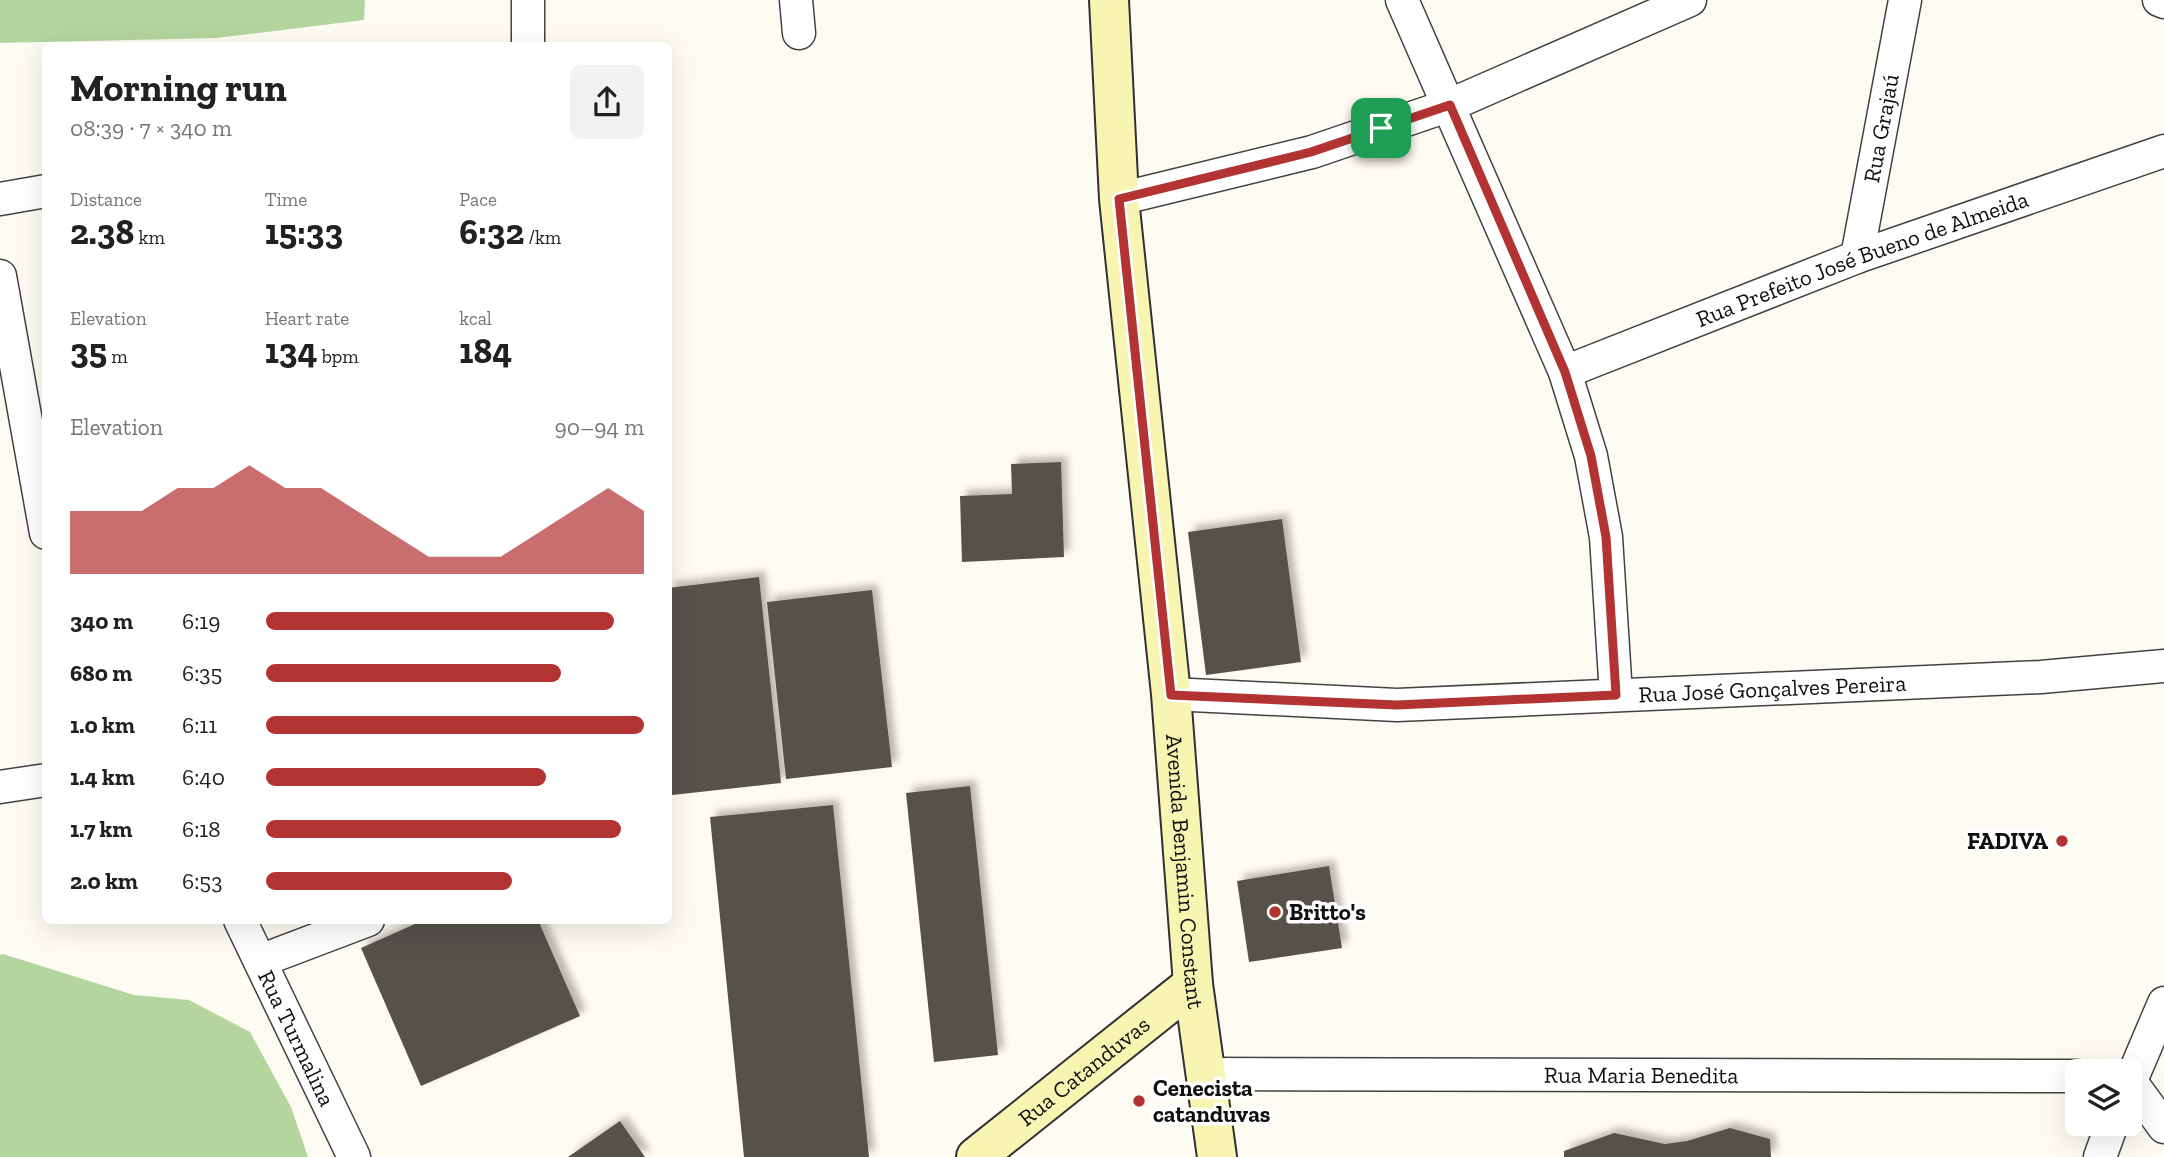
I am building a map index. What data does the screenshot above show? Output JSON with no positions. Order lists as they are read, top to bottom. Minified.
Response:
{"streets":{"main road":["Avenida Benjamin Constant","Rua Catanduvas"],"street":["Rua Grajaú","Rua Prefeito José Bueno de Almeida","Rua José Gonçalves Pereira","Rua Turmalina","Rua Maria Benedita"]},"crossings":[["Rua Grajaú","Rua Prefeito José Bueno de Almeida"],["Rua José Gonçalves Pereira","Avenida Benjamin Constant"],["Avenida Benjamin Constant","Rua Catanduvas"],["Avenida Benjamin Constant","Rua Maria Benedita"]],"places":["FADIVA","Britto's","Cenecista catanduvas"],"page":{"heading":["Morning run","08:39 · 7 × 340 m"],"stats":[["Distance","2.38 km"],["Time","15:33"],["Pace","6:32 /km"],["Elevation","35 m"],["Heart rate","134 bpm"],["kcal","184"]],"chart":["Elevation","90–94 m"],"list":[{"name":"340 m","note":"6:19"},{"name":"680 m","note":"6:35"},{"name":"1.0 km","note":"6:11"},{"name":"1.4 km","note":"6:40"},{"name":"1.7 km","note":"6:18"},{"name":"2.0 km","note":"6:53"}]}}
